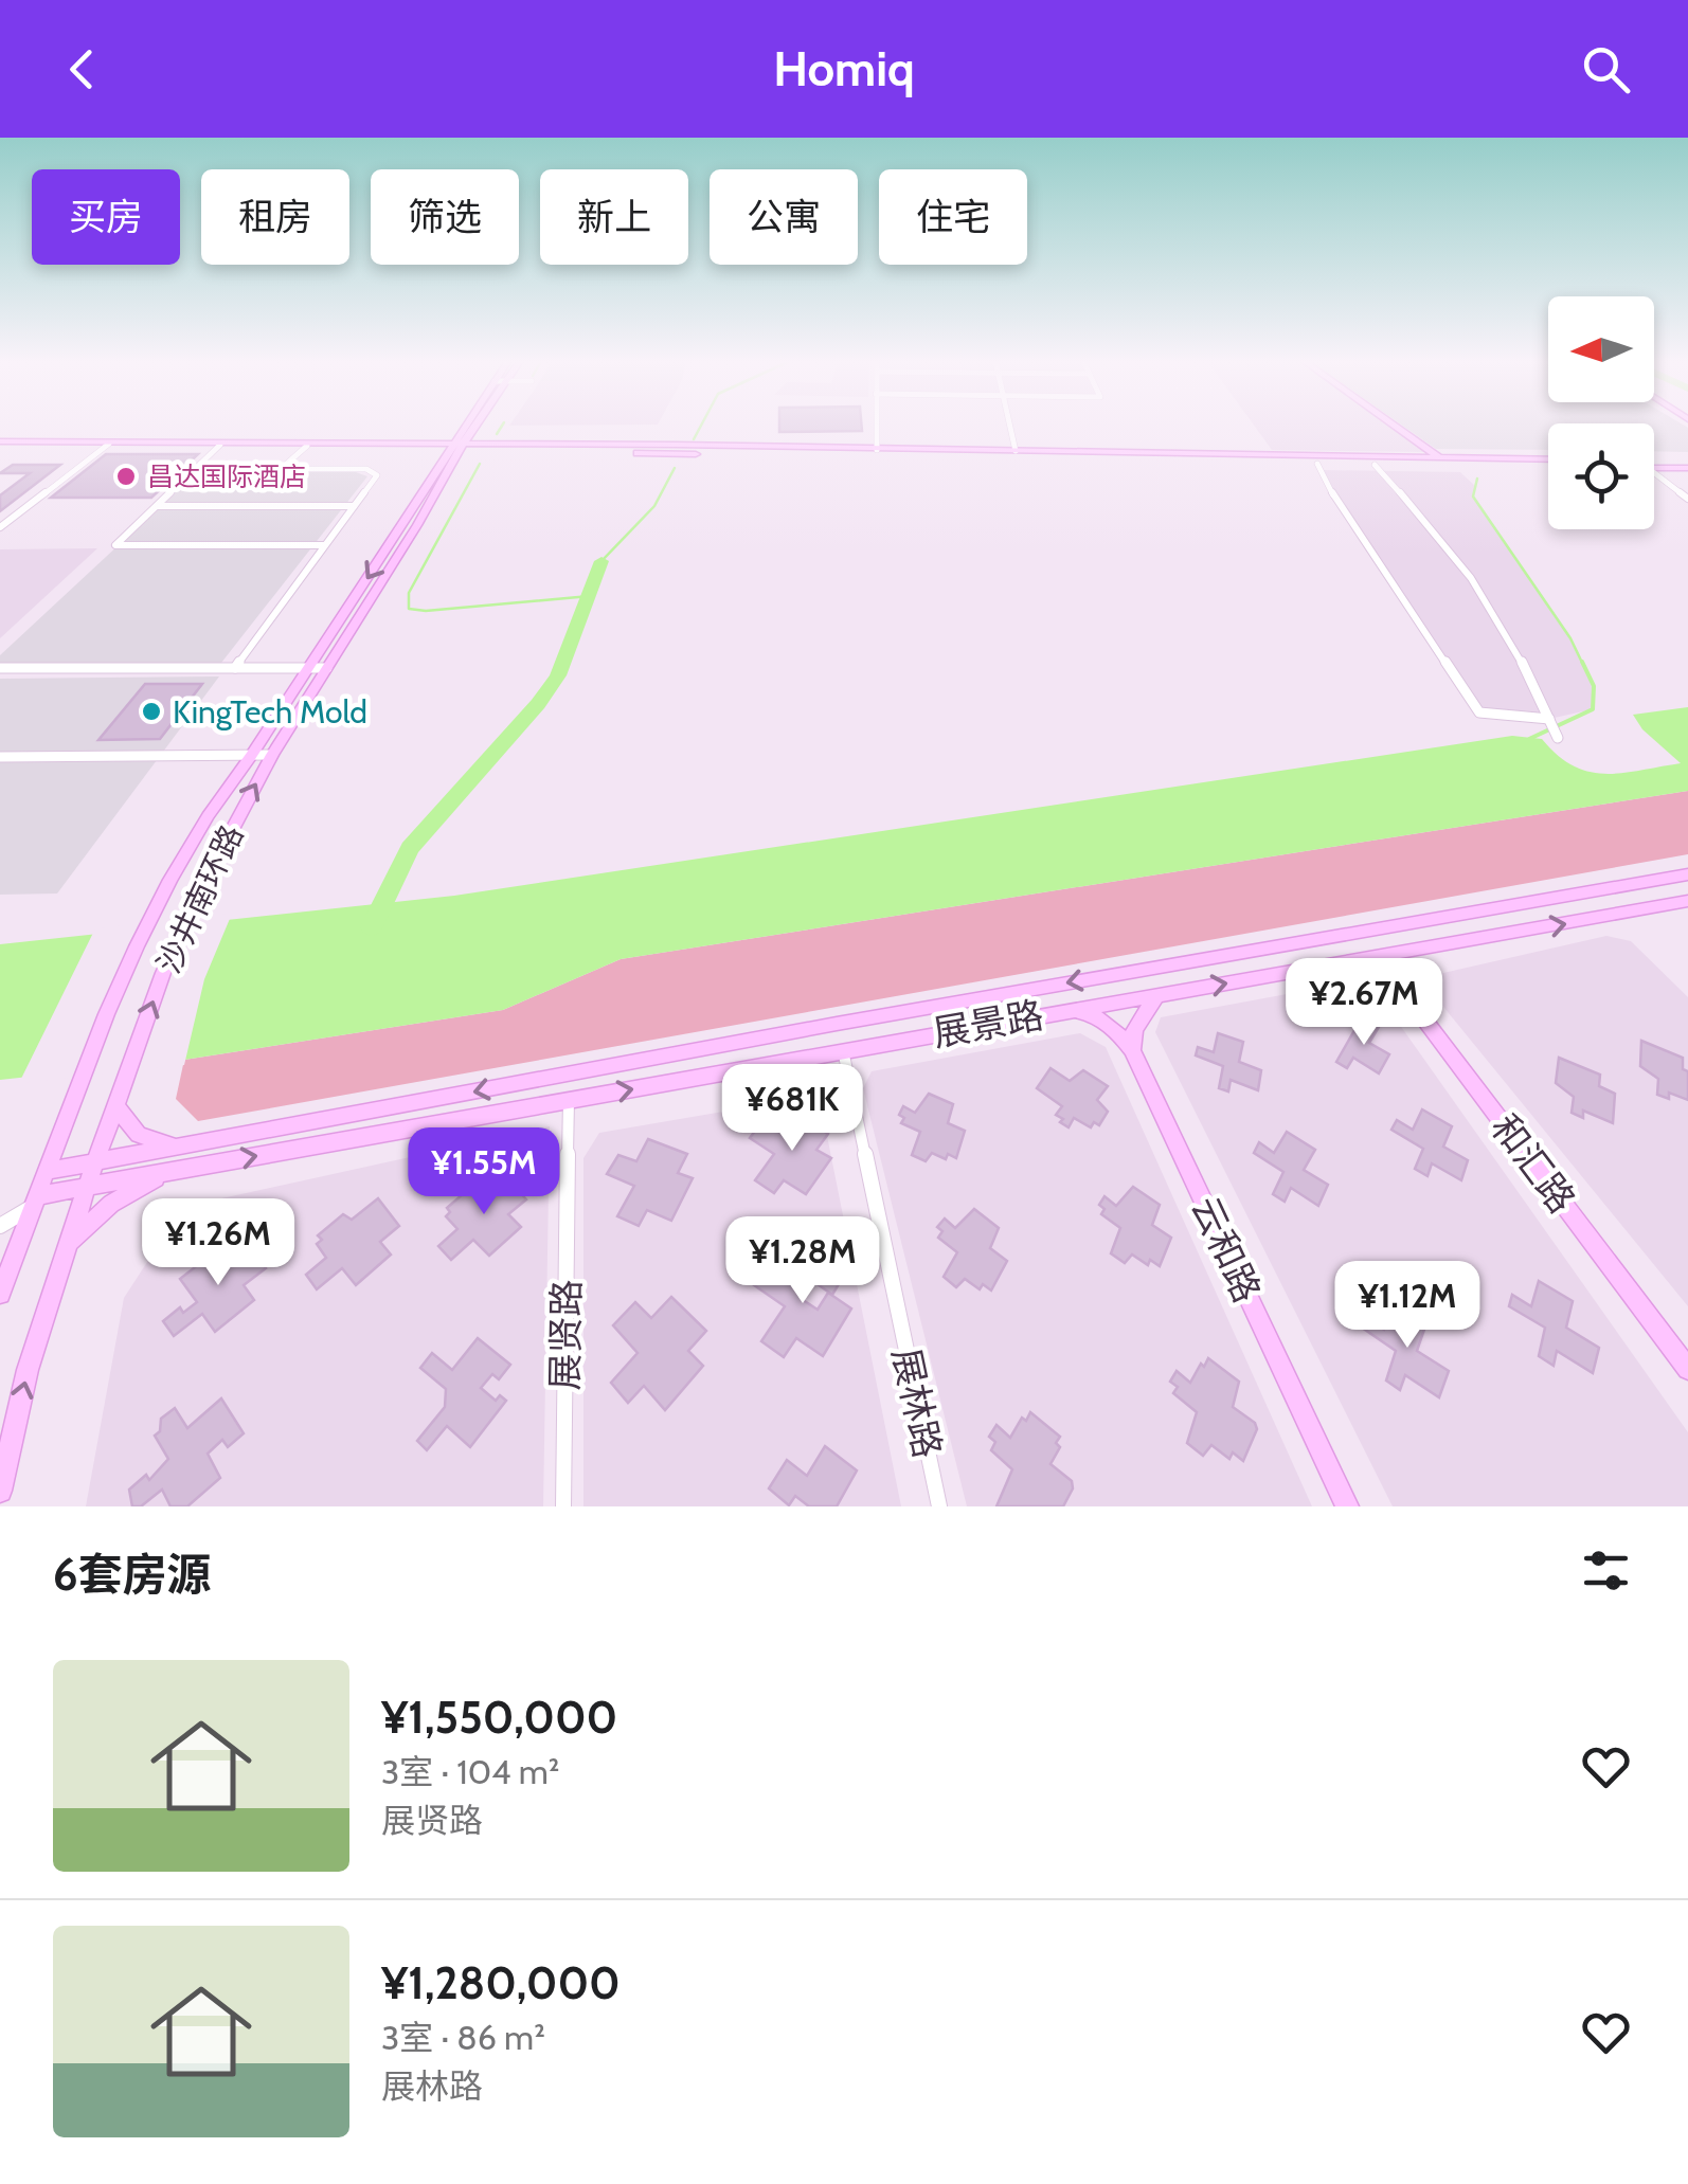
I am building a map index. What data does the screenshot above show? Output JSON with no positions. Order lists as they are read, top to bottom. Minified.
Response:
{"streets":{"main road":["沙井南环路","展景路","和汇路","云和路"],"street":["展贤路","展林路"]},"crossings":[["沙井南环路","展景路"],["展景路","和汇路"],["展景路","展贤路"],["展景路","展林路"]],"places":["昌达国际酒店","KingTech Mold"],"north":"left","page":{"header":"Homiq","chip":["买房","租房","筛选","新上","公寓","住宅"],"price":["¥2.67M","¥681K","¥1.55M","¥1.26M","¥1.28M","¥1.12M"],"heading":"6套房源","list":[{"name":"¥1,550,000","note":"3室 · 104 m² · 展贤路"},{"name":"¥1,280,000","note":"3室 · 86 m² · 展林路"}]}}
